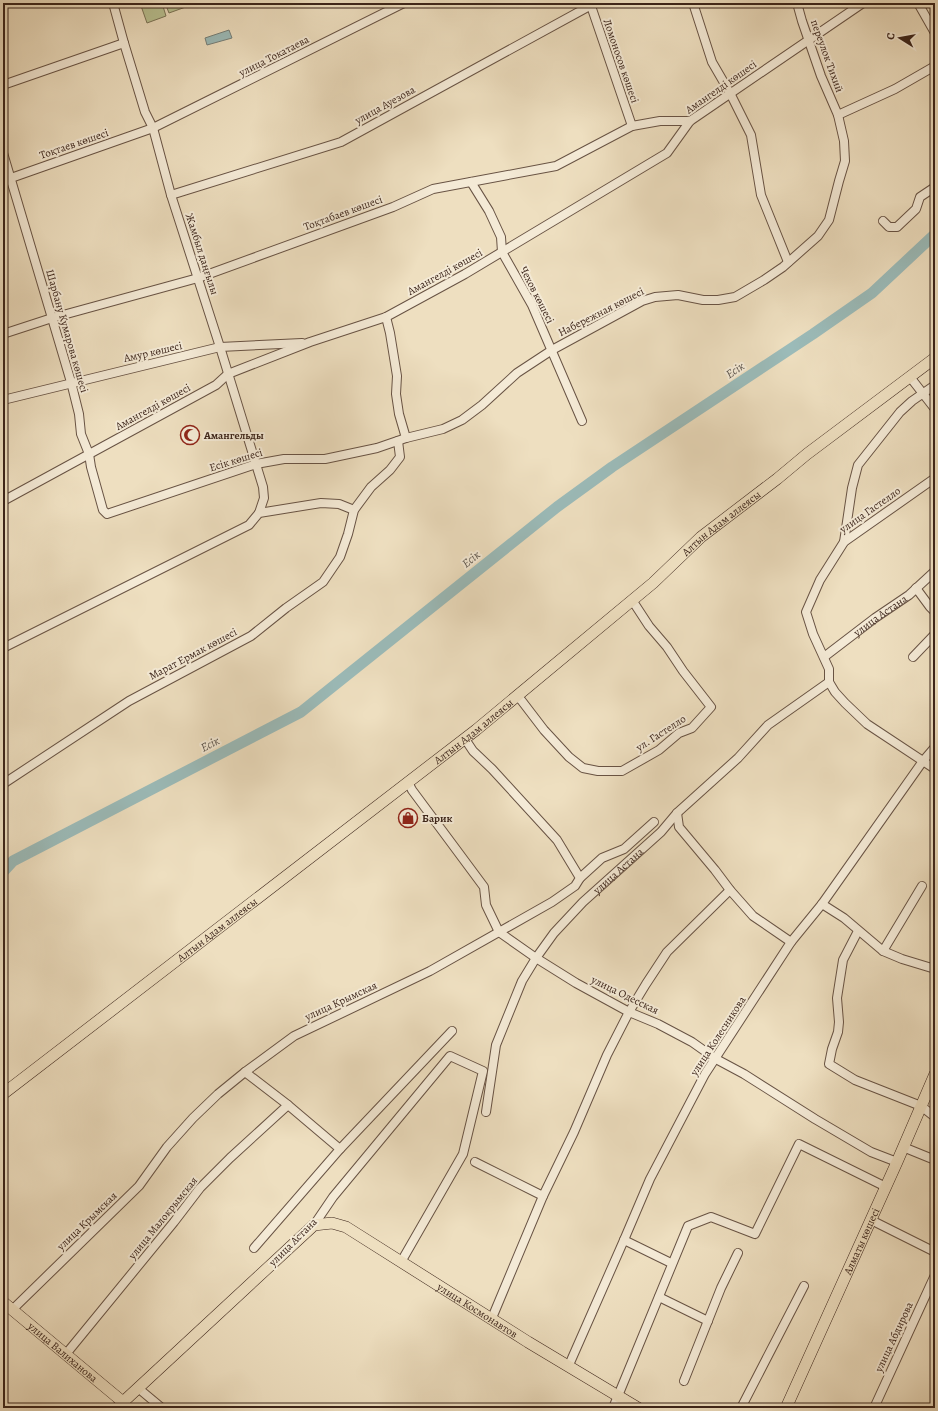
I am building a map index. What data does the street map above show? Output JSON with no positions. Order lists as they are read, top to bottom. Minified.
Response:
{"streets":{"main road":["Алтын Адам аллеясы","улица Астана","Алматы көшесі","улица Космонавтов","улица Валиханова"],"street":["улица Токатаева","переулок Тихий","Ломоносов көшесі","Амангелді көшесі","улица Ауезова","Тоқтаев көшесі","Тоқтабаев көшесі","Жамбыл даңғылы","Чехов көшесі","Набережная көшесі","Шарбану Кумарова көшесі","Амур көшесі","Есік көшесі","улица Гастелло","Марат Ермак көшесі","ул. Гастелло","улица Одесская","улица Крымская","улица Колесникова","улица Малокрымская","улица Абдирова"]},"crossings":[["улица Токатаева","Тоқтаев көшесі"],["улица Токатаева","Жамбыл даңғылы"],["переулок Тихий","Амангелді көшесі"],["переулок Тихий","Набережная көшесі"],["Ломоносов көшесі","улица Ауезова"],["Ломоносов көшесі","Тоқтабаев көшесі"],["Амангелді көшесі","Тоқтабаев көшесі"],["Амангелді көшесі","Жамбыл даңғылы"],["Амангелді көшесі","Чехов көшесі"],["Амангелді көшесі","Шарбану Кумарова көшесі"],["Амангелді көшесі","Амур көшесі"],["улица Ауезова","Жамбыл даңғылы"],["Тоқтаев көшесі","Жамбыл даңғылы"],["Тоқтаев көшесі","Шарбану Кумарова көшесі"],["Тоқтабаев көшесі","Жамбыл даңғылы"],["Тоқтабаев көшесі","Чехов көшесі"],["Тоқтабаев көшесі","Шарбану Кумарова көшесі"],["Жамбыл даңғылы","Амур көшесі"],["Жамбыл даңғылы","Есік көшесі"],["Чехов көшесі","Набережная көшесі"],["Набережная көшесі","Есік көшесі"],["Шарбану Кумарова көшесі","Амур көшесі"],["Шарбану Кумарова көшесі","Есік көшесі"],["улица Гастелло","улица Астана"],["Алтын Адам аллеясы","ул. Гастелло"],["Алтын Адам аллеясы","улица Одесская"],["улица Астана","улица Одесская"],["улица Астана","улица Космонавтов"],["улица Астана","улица Валиханова"],["улица Одесская","улица Крымская"],["улица Одесская","улица Колесникова"],["улица Одесская","Алматы көшесі"],["улица Крымская","улица Валиханова"],["улица Колесникова","улица Космонавтов"],["улица Малокрымская","улица Валиханова"]],"water":["Есік"],"places":{"mosque":["Амангельды"],"shop":["Барик"]},"north":"left"}
